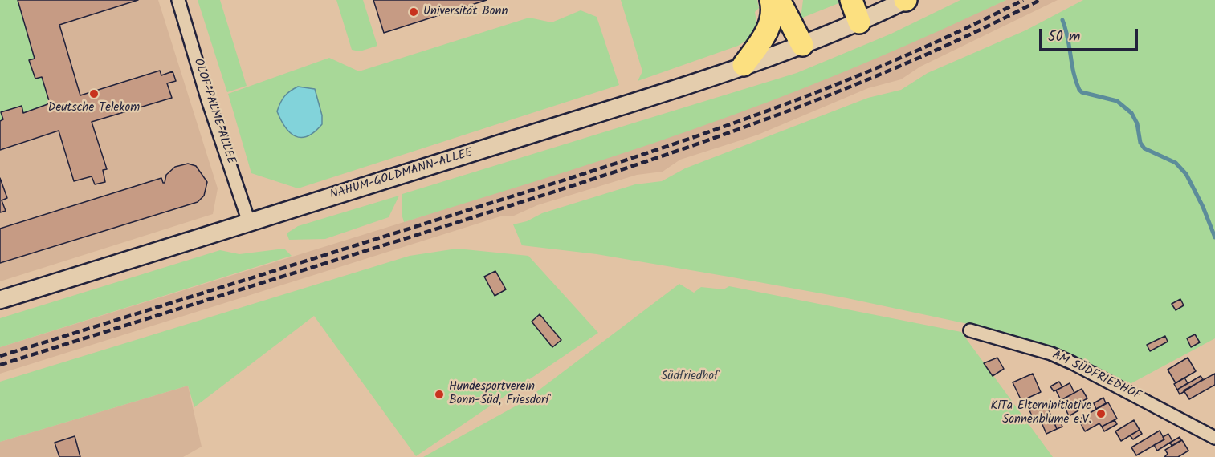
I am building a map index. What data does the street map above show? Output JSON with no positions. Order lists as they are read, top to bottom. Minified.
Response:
{"streets":{"main road":["NAHUM-GOLDMANN-ALLEE"],"street":["OLOF-PALME-ALLEE","AM SÜDFRIEDHOF"]},"crossings":[["OLOF-PALME-ALLEE","NAHUM-GOLDMANN-ALLEE"]],"parks":["Südfriedhof"],"places":["Universität Bonn","Deutsche Telekom","Hundesportverein Bonn-Süd, Friesdorf","KiTa Elterninitiative Sonnenblume e.V."],"scale_bar":"50 m"}
